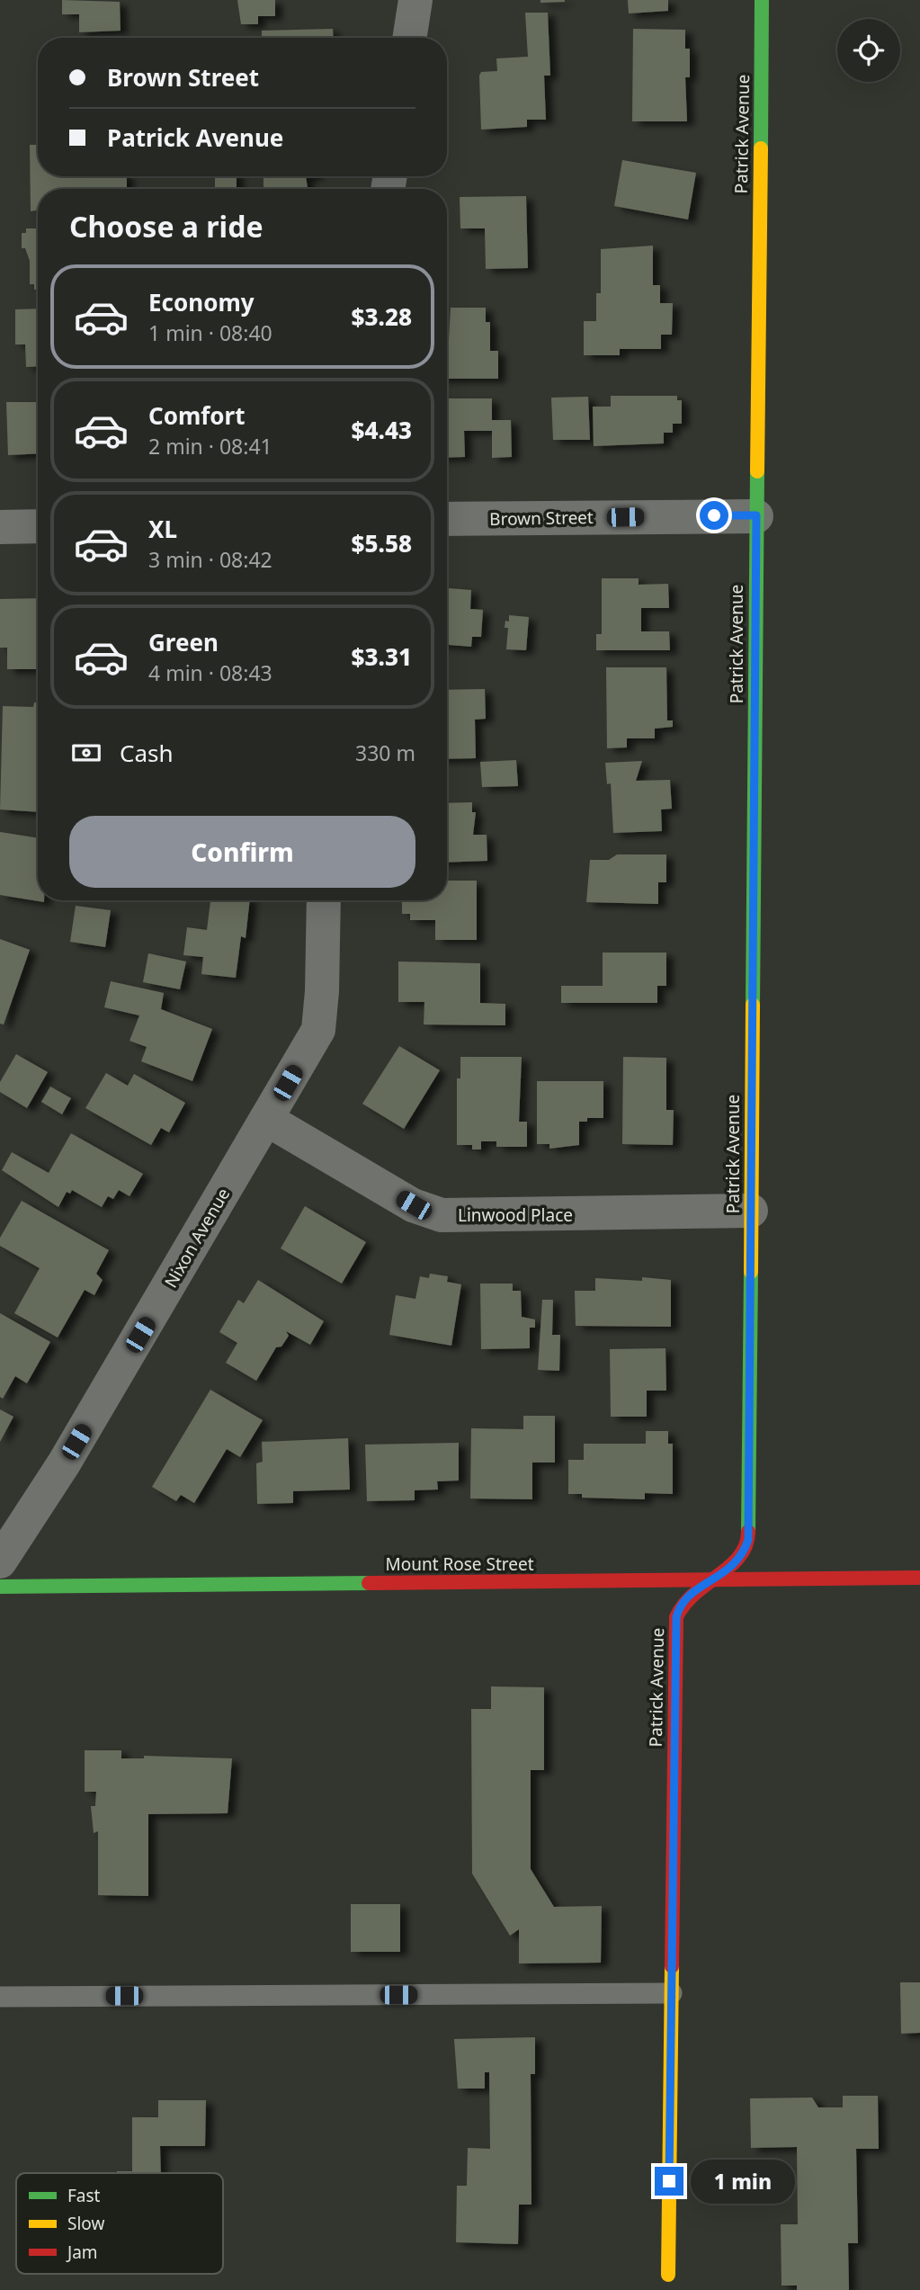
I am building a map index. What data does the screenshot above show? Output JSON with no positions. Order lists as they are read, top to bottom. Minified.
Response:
{"streets":{"street":["Patrick Avenue","Brown Street","Linwood Place","Nixon Avenue","Mount Rose Street"]},"crossings":[["Patrick Avenue","Brown Street"],["Patrick Avenue","Linwood Place"],["Patrick Avenue","Mount Rose Street"],["Linwood Place","Nixon Avenue"]],"legend":["Fast","Slow","Jam"],"page":{"banner":["Brown Street","Patrick Avenue"],"heading":"Choose a ride","list":[{"name":"Economy","note":"1 min · 08:40","value":"$3.28"},{"name":"Comfort","note":"2 min · 08:41","value":"$4.43"},{"name":"XL","note":"3 min · 08:42","value":"$5.58"},{"name":"Green","note":"4 min · 08:43","value":"$3.31"}],"pay":["Cash","330 m"],"buttons":"Confirm","bubble":"1 min"}}
